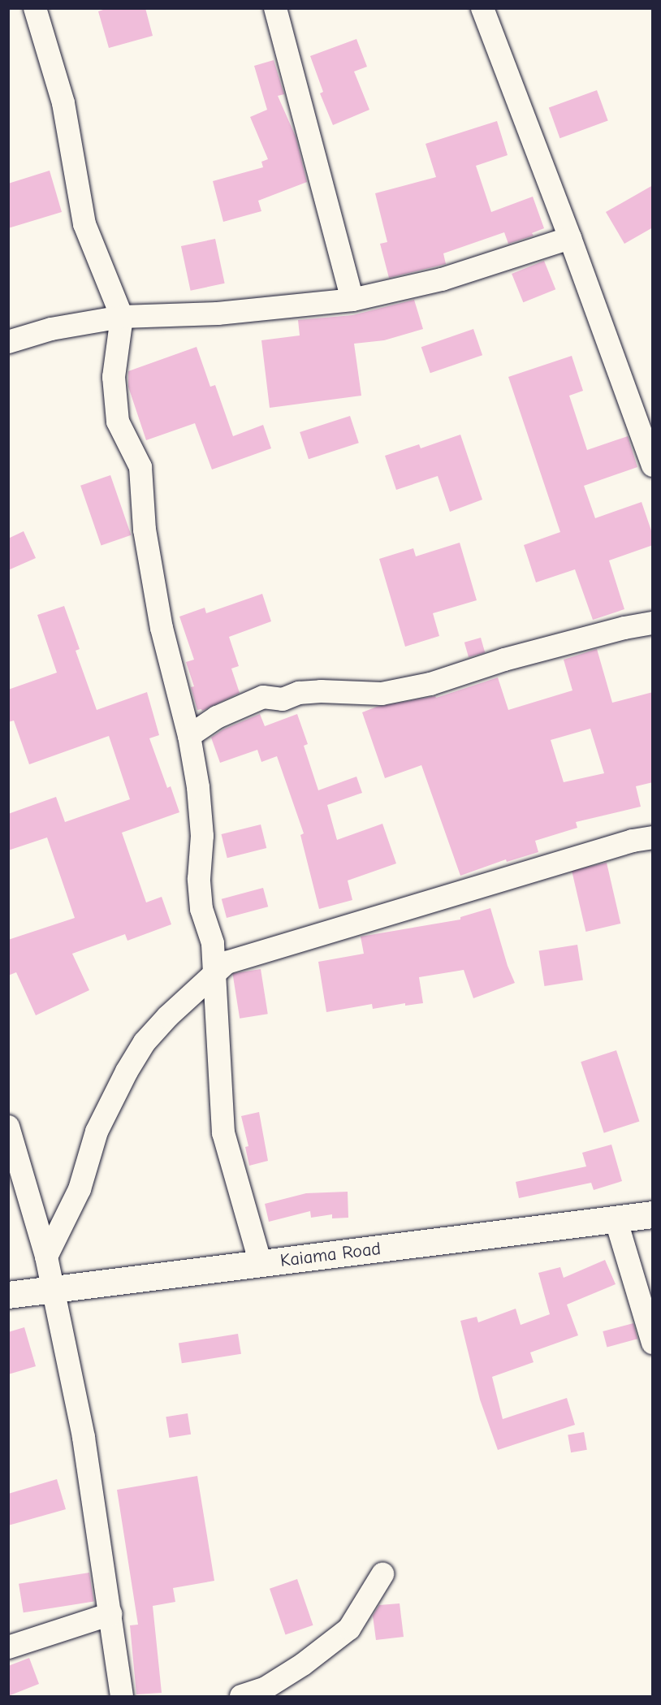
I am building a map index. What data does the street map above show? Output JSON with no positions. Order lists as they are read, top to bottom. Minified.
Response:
{"streets":{"highway":["Kaiama Road"]}}
